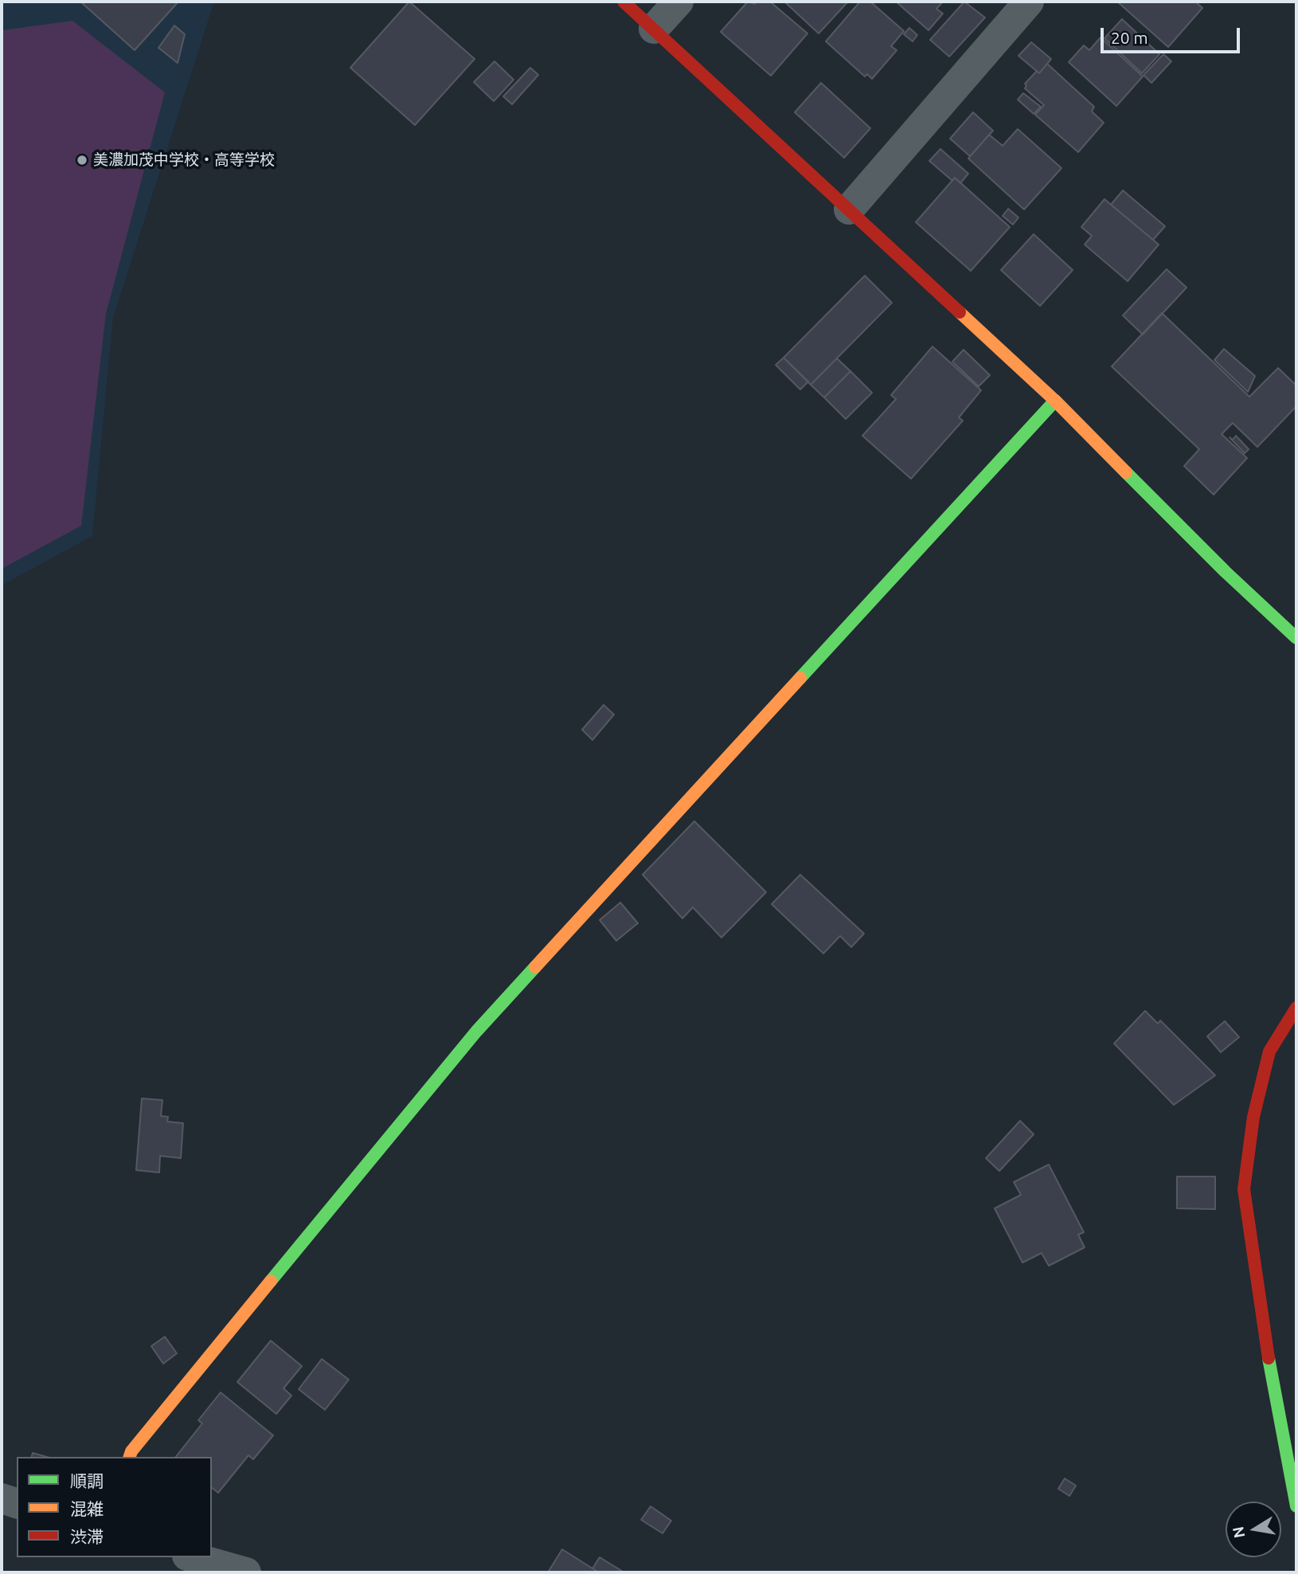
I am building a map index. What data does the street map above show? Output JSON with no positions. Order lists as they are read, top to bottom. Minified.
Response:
{"places":["美濃加茂中学校・高等学校"],"legend":["順調","混雑","渋滞"],"scale_bar":"20 m","north":"left"}
